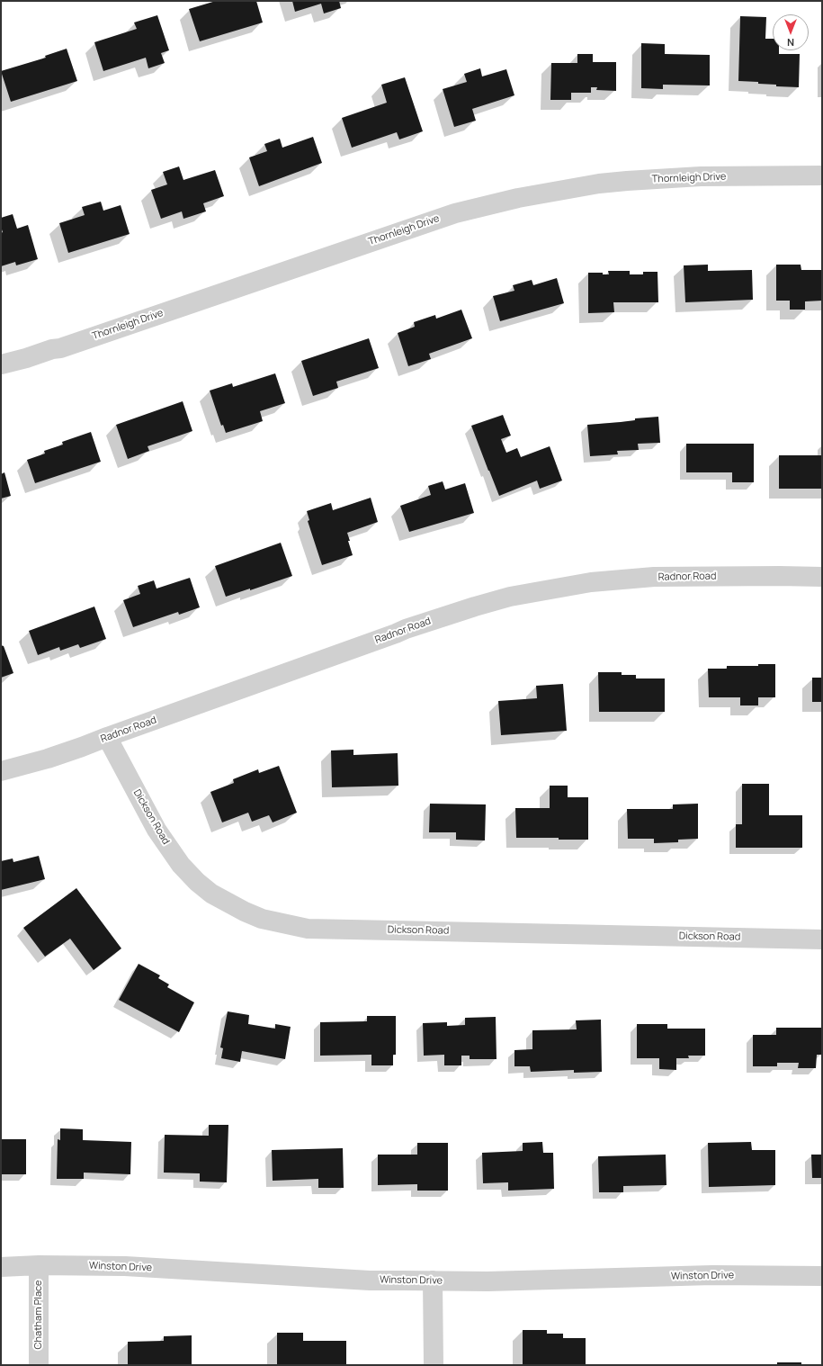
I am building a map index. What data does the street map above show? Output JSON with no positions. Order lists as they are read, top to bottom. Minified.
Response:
{"streets":{"street":["Thornleigh Drive","Radnor Road","Dickson Road","Winston Drive","Chatham Place"]},"crossings":[["Radnor Road","Dickson Road"],["Winston Drive","Chatham Place"]],"north":"bottom"}
